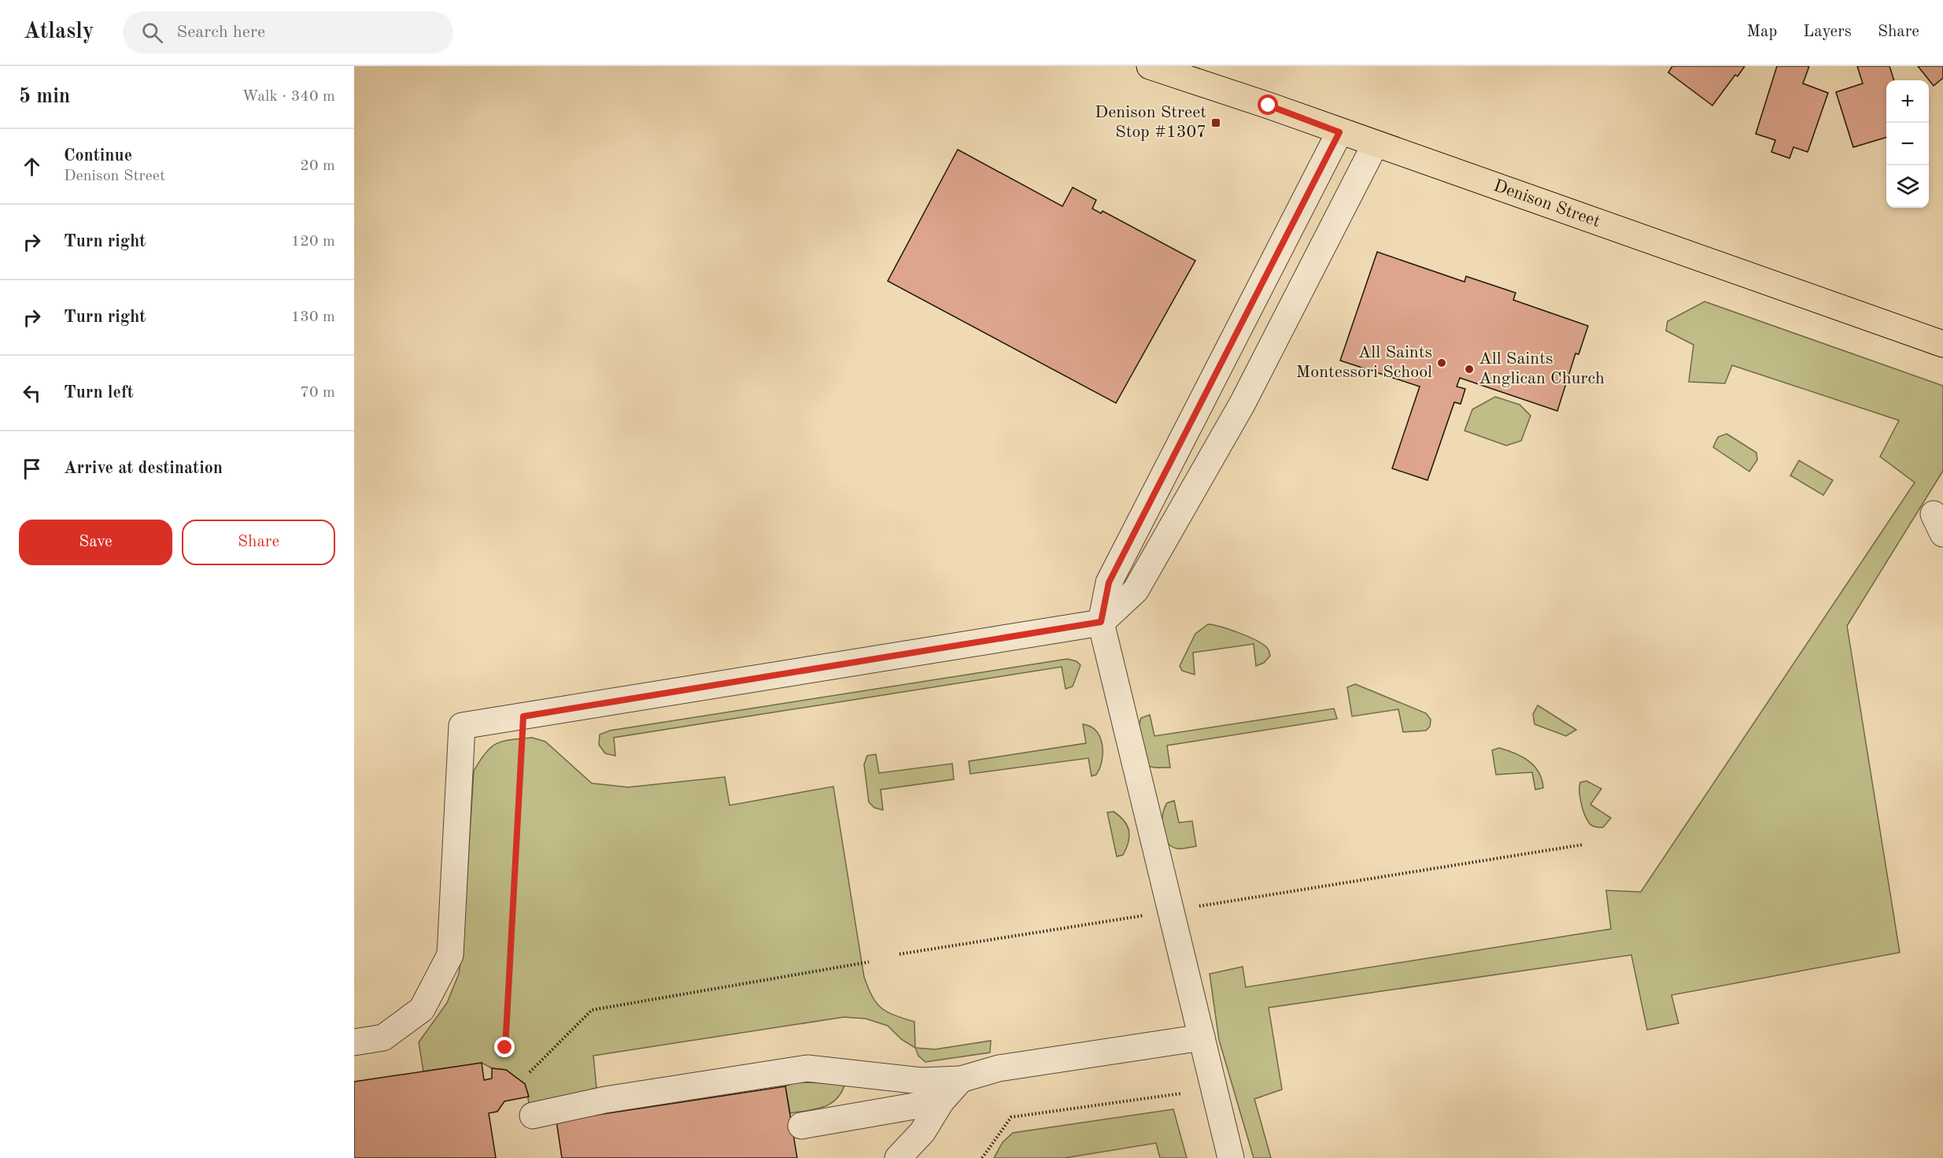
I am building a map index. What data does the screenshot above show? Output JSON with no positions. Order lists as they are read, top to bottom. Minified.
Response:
{"streets":{"main road":["Denison Street"]},"places":{"transit":["Denison Street Stop #1307"],"other":["All Saints Montessori School","All Saints Anglican Church"]},"page":{"header":"Atlasly","search":"Search here","nav":["Map","Layers","Share"],"heading":["5 min","Walk · 340 m"],"map_buttons":["+","−"],"list":[["Continue","Denison Street","20 m"],["Turn right","120 m"],["Turn right","130 m"],["Turn left","70 m"],"Arrive at destination"],"buttons":["Save","Share"]}}
